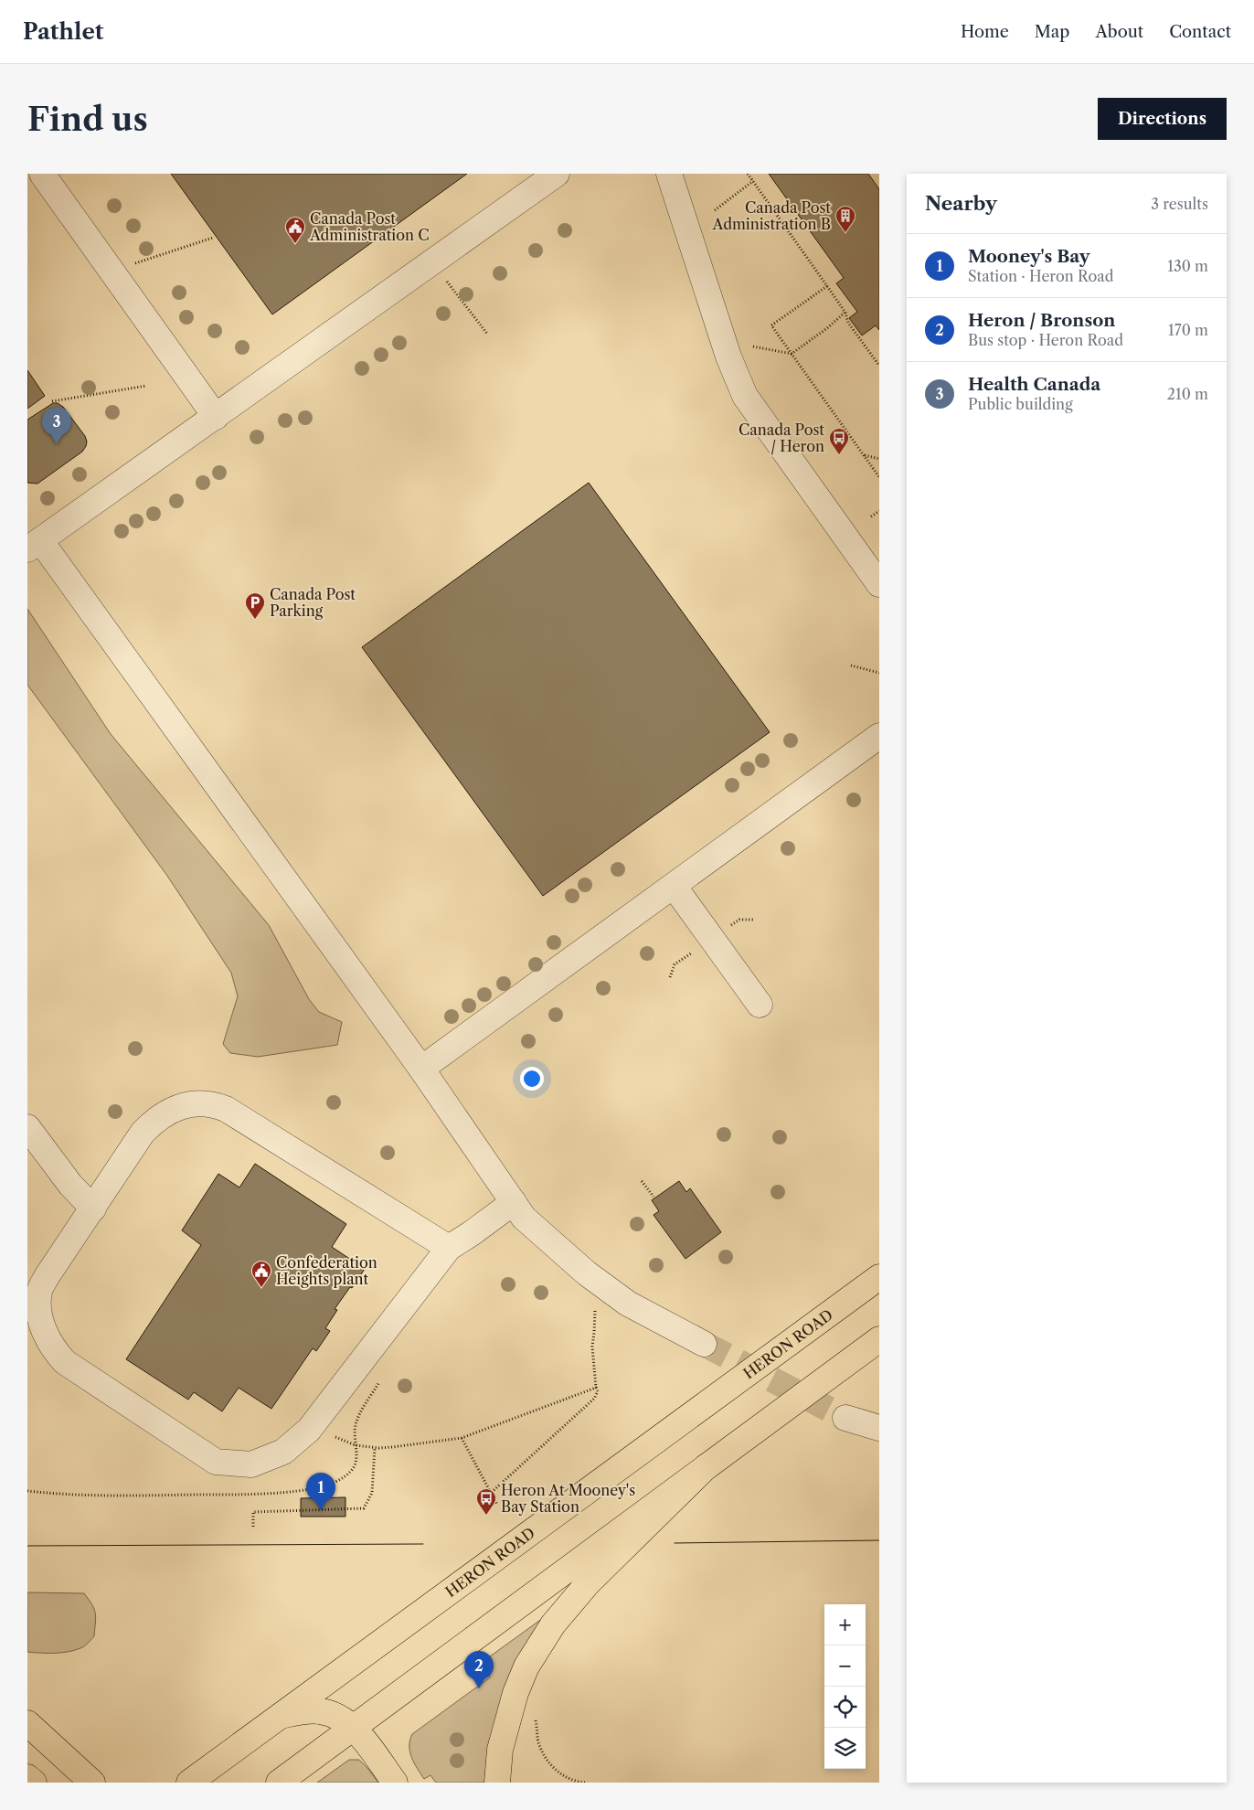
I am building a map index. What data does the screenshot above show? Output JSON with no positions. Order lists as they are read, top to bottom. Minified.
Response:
{"streets":{"main road":["HERON ROAD"]},"places":{"building":["Canada Post Administration B"],"public building":["Canada Post Administration C","Confederation Heights plant"],"bus stop":["Canada Post / Heron","Heron At Mooney's Bay Station"],"parking":["Canada Post Parking"]},"page":{"header":"Pathlet","nav":["Home","Map","About","Contact"],"buttons":"Directions","title":"Find us","heading":["Nearby","3 results"],"list":[{"mark":"1","name":"Mooney's Bay","note":"Station · Heron Road","value":"130 m"},{"mark":"2","name":"Heron / Bronson","note":"Bus stop · Heron Road","value":"170 m"},{"mark":"3","name":"Health Canada","note":"Public building","value":"210 m"}],"pins":["3","1","2"],"map_buttons":["+","−"]}}
